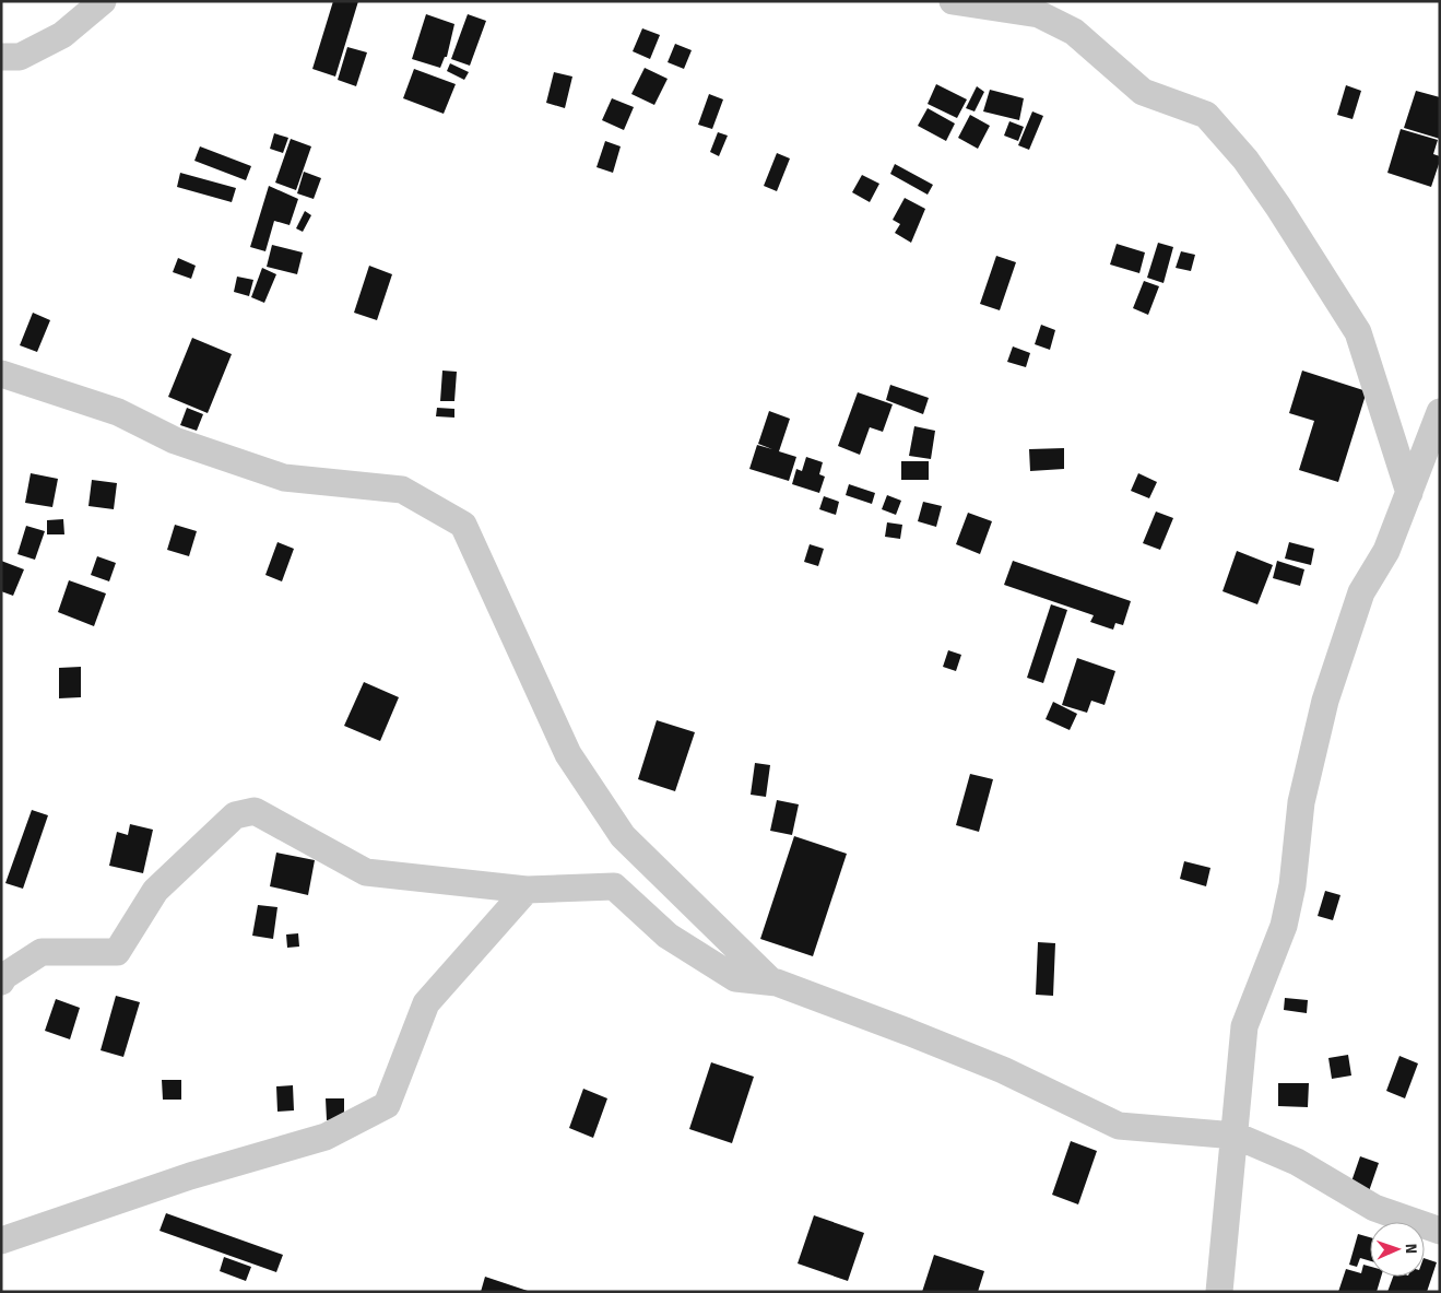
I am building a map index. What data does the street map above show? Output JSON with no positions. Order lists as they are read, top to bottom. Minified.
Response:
{"north":"right"}
